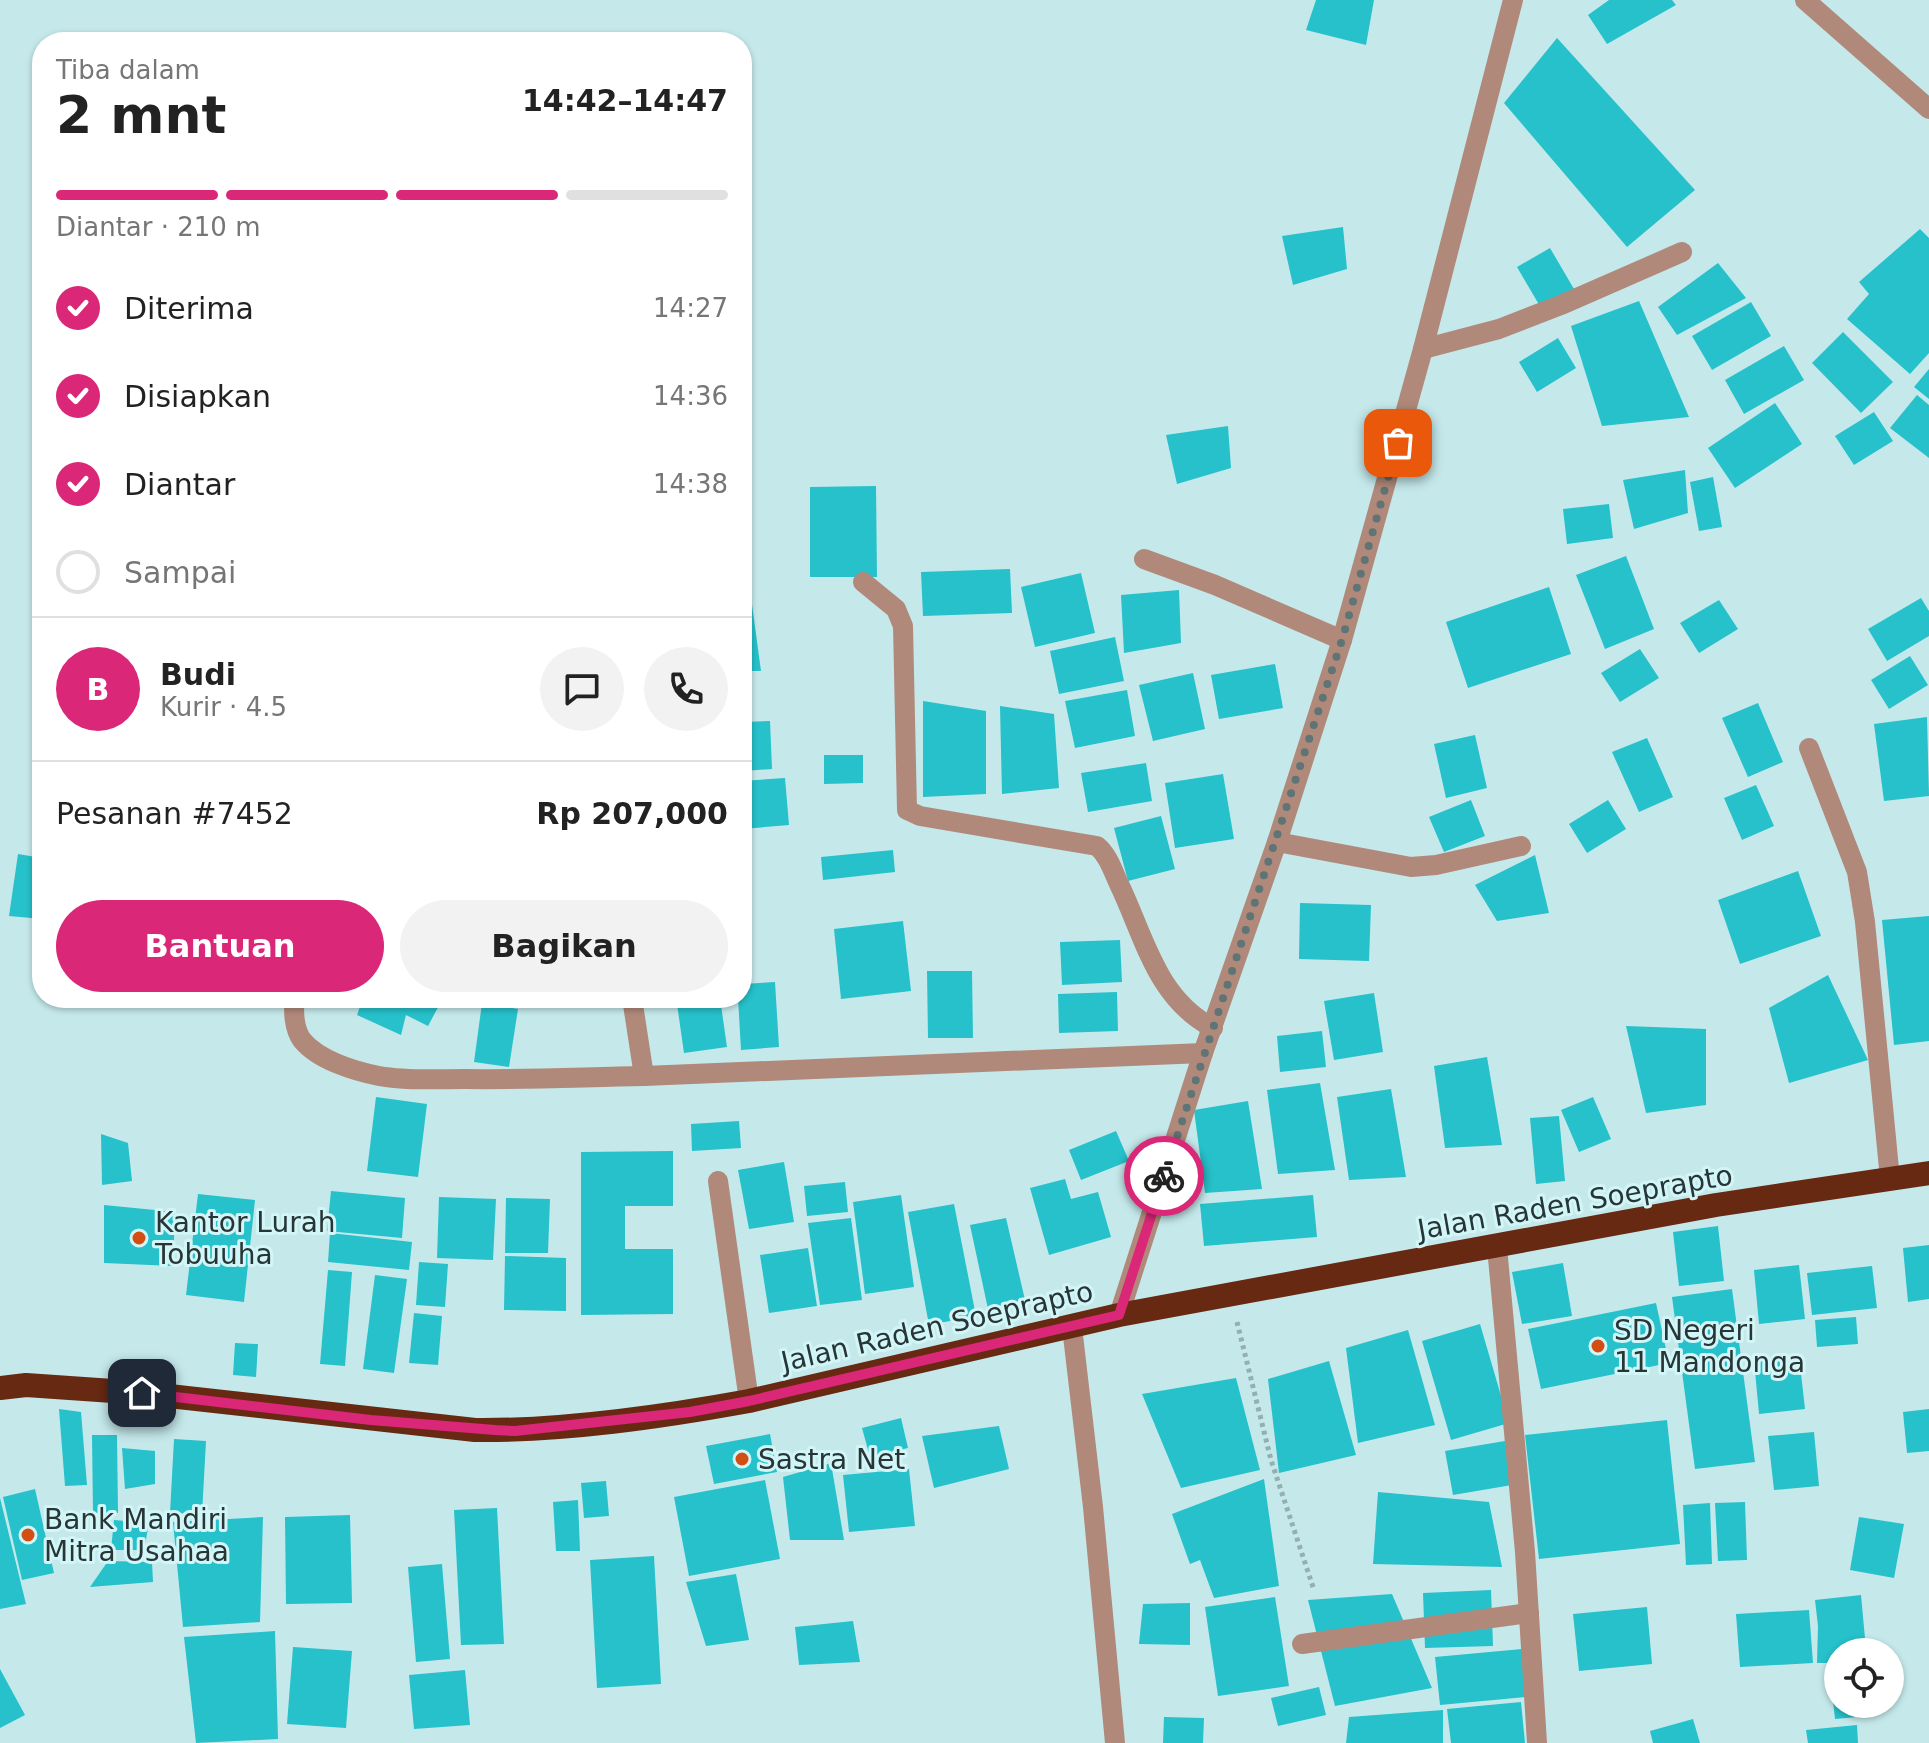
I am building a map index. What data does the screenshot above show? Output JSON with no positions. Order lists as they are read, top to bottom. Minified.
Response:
{"streets":{"highway":["Jalan Raden Soeprapto"]},"places":["Kantor Lurah Tobuuha","SD Negeri 11 Mandonga","Sastra Net","Bank Mandiri Mitra Usahaa"],"page":{"heading":["2 mnt","Tiba dalam","14:42–14:47"],"panel":["Budi","Kurir · 4.5","Pesanan #7452","Rp 207,000"],"bar":"Diantar · 210 m","list":[["Diterima","14:27"],["Disiapkan","14:36"],["Diantar","14:38"],"Sampai"],"round":"B","buttons":["Bantuan","Bagikan"]}}
